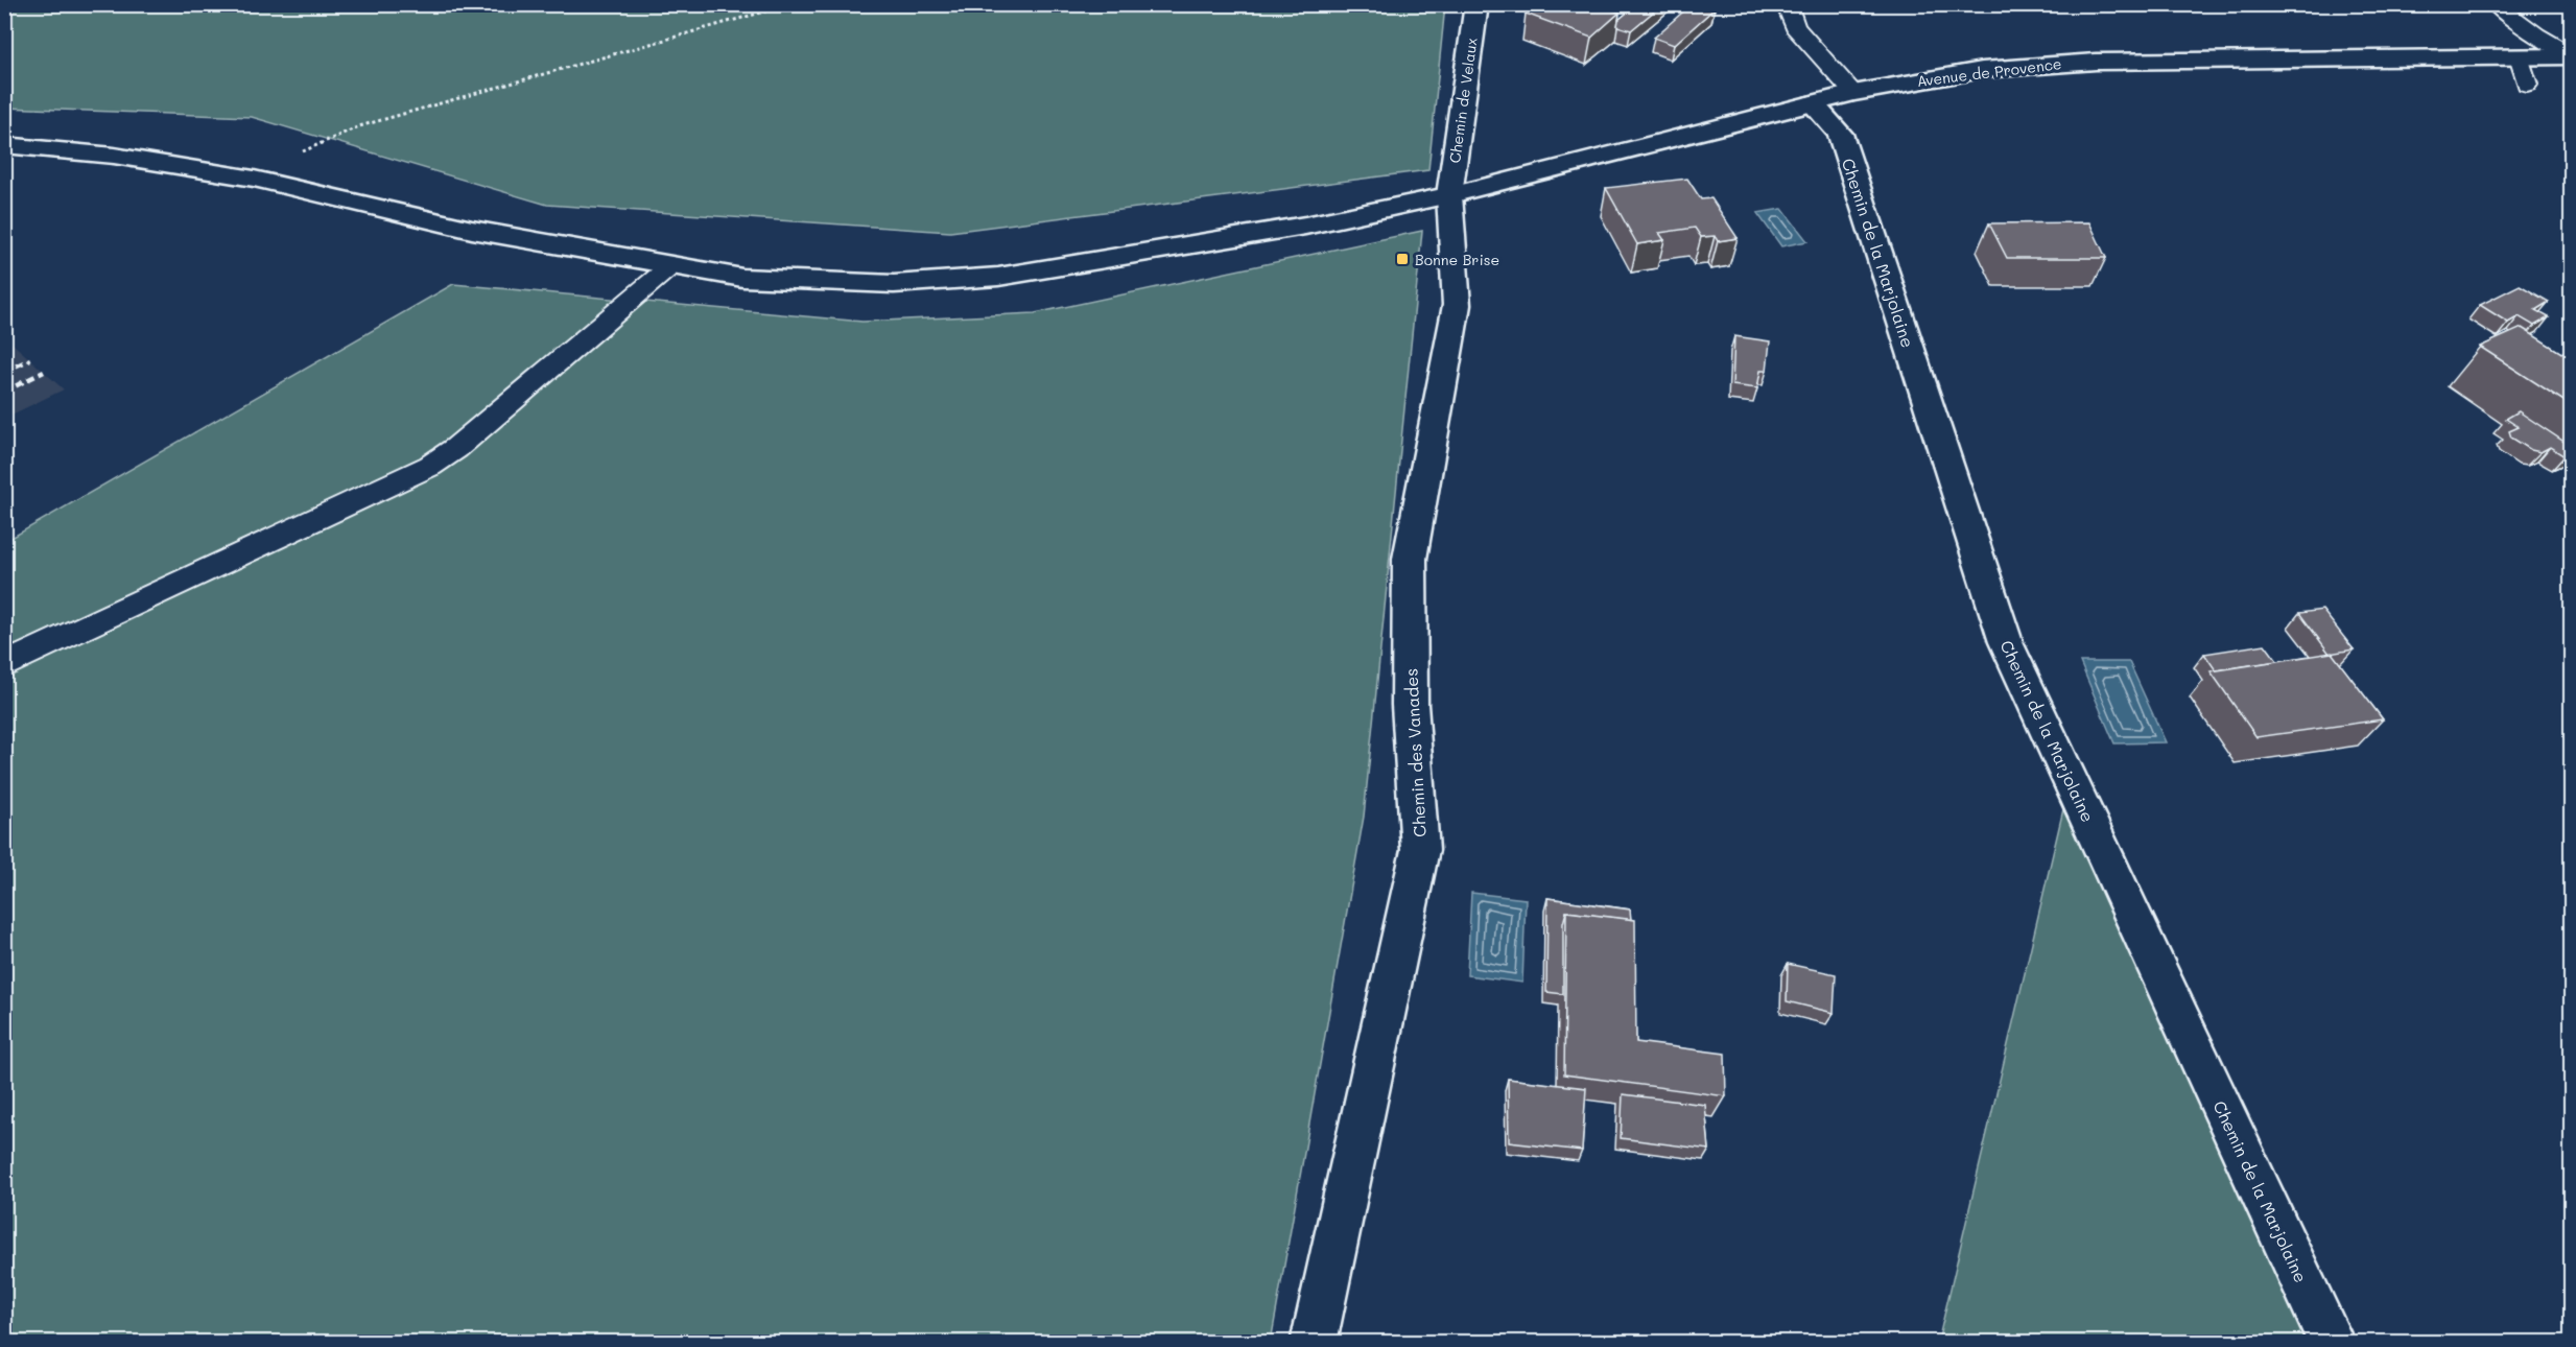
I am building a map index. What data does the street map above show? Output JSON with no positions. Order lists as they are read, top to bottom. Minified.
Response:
{"streets":{"street":["Avenue de Provence","Chemin de Velaux","Chemin de la Marjolaine","Chemin des Vanades"]},"crossings":[["Avenue de Provence","Chemin de Velaux"],["Avenue de Provence","Chemin de la Marjolaine"],["Avenue de Provence","Chemin des Vanades"],["Chemin de Velaux","Chemin des Vanades"]],"places":{"transit":["Bonne Brise"]}}
